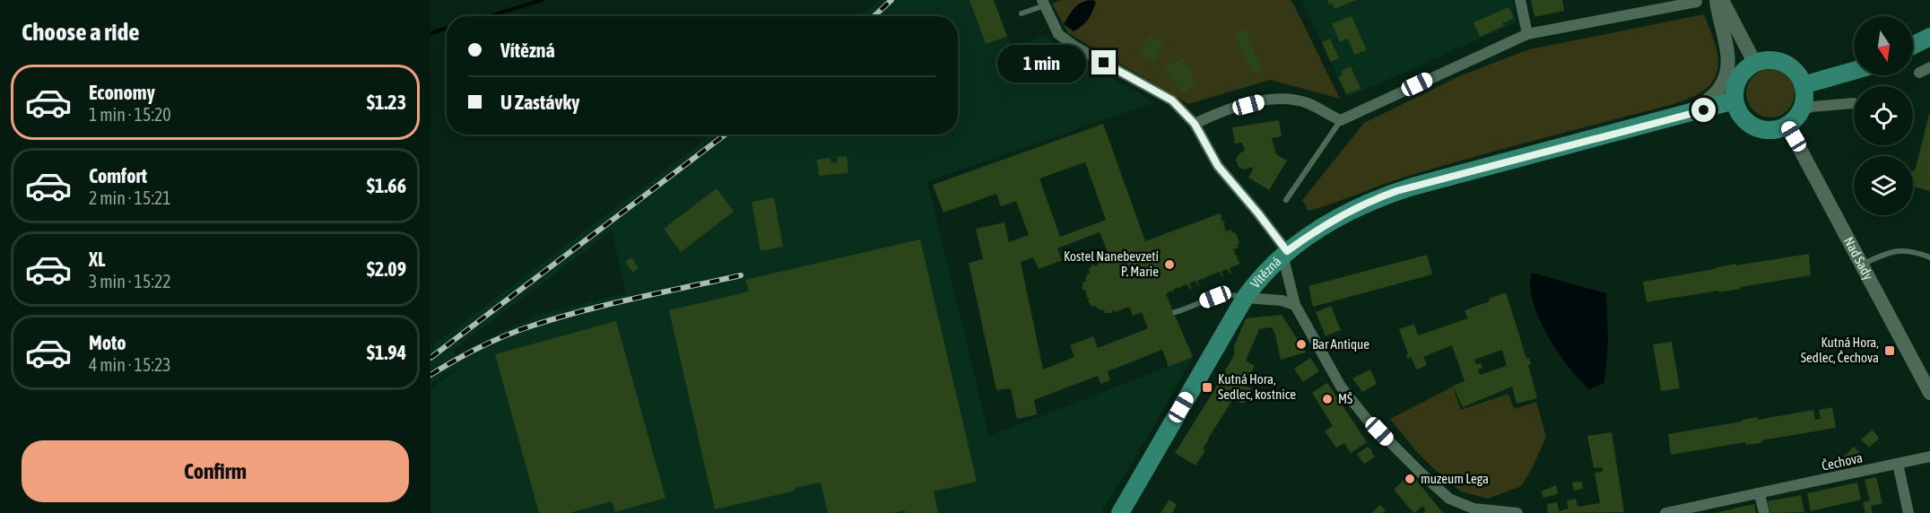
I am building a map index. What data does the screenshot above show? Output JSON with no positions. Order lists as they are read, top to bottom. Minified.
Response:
{"streets":{"main road":["Vítězná"],"street":["Nad Sady","Čechova"]},"crossings":[["Nad Sady","Vítězná"]],"places":{"other":["Kostel Nanebevzetí P. Marie","Bar Antique","MŠ","muzeum Lega"],"transit":["Kutná Hora, Sedlec, Čechova","Kutná Hora, Sedlec, kostnice"]},"north":"bottom","page":{"heading":"Choose a ride","banner":["Vítězná","U Zastávky"],"bubble":"1 min","list":[{"name":"Economy","note":"1 min · 15:20","value":"$1.23"},{"name":"Comfort","note":"2 min · 15:21","value":"$1.66"},{"name":"XL","note":"3 min · 15:22","value":"$2.09"},{"name":"Moto","note":"4 min · 15:23","value":"$1.94"}],"buttons":"Confirm"}}
